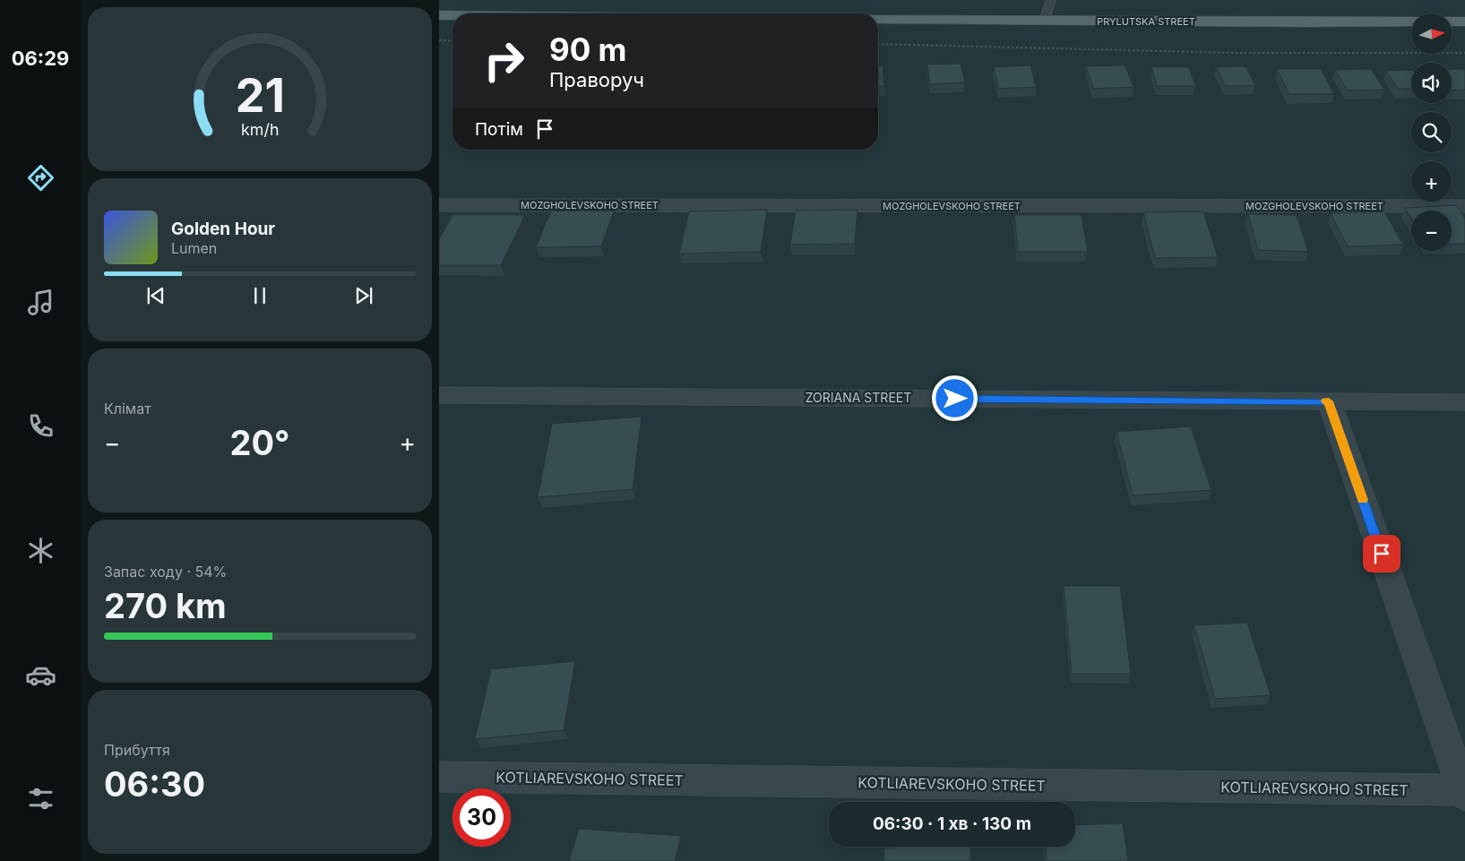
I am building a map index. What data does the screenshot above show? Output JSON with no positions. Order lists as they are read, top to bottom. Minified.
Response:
{"streets":{"main road":["PRYLUTSKA STREET"],"street":["MOZGHOLEVSKOHO STREET","ZORIANA STREET","KOTLIAREVSKOHO STREET"]},"north":"right","page":{"tabs":"06:29","map_buttons":["+","−"],"turn":["90 m","Праворуч"],"then":"Потім","song":["Golden Hour","Lumen"],"tile":["Клімат",["Запас ходу · 54%","270 km"],["Прибуття","06:30"]],"heat":["−","20°","+"],"limit":"30","trip":"06:30 · 1 хв · 130 m","gauge":["21","km/h"]}}
